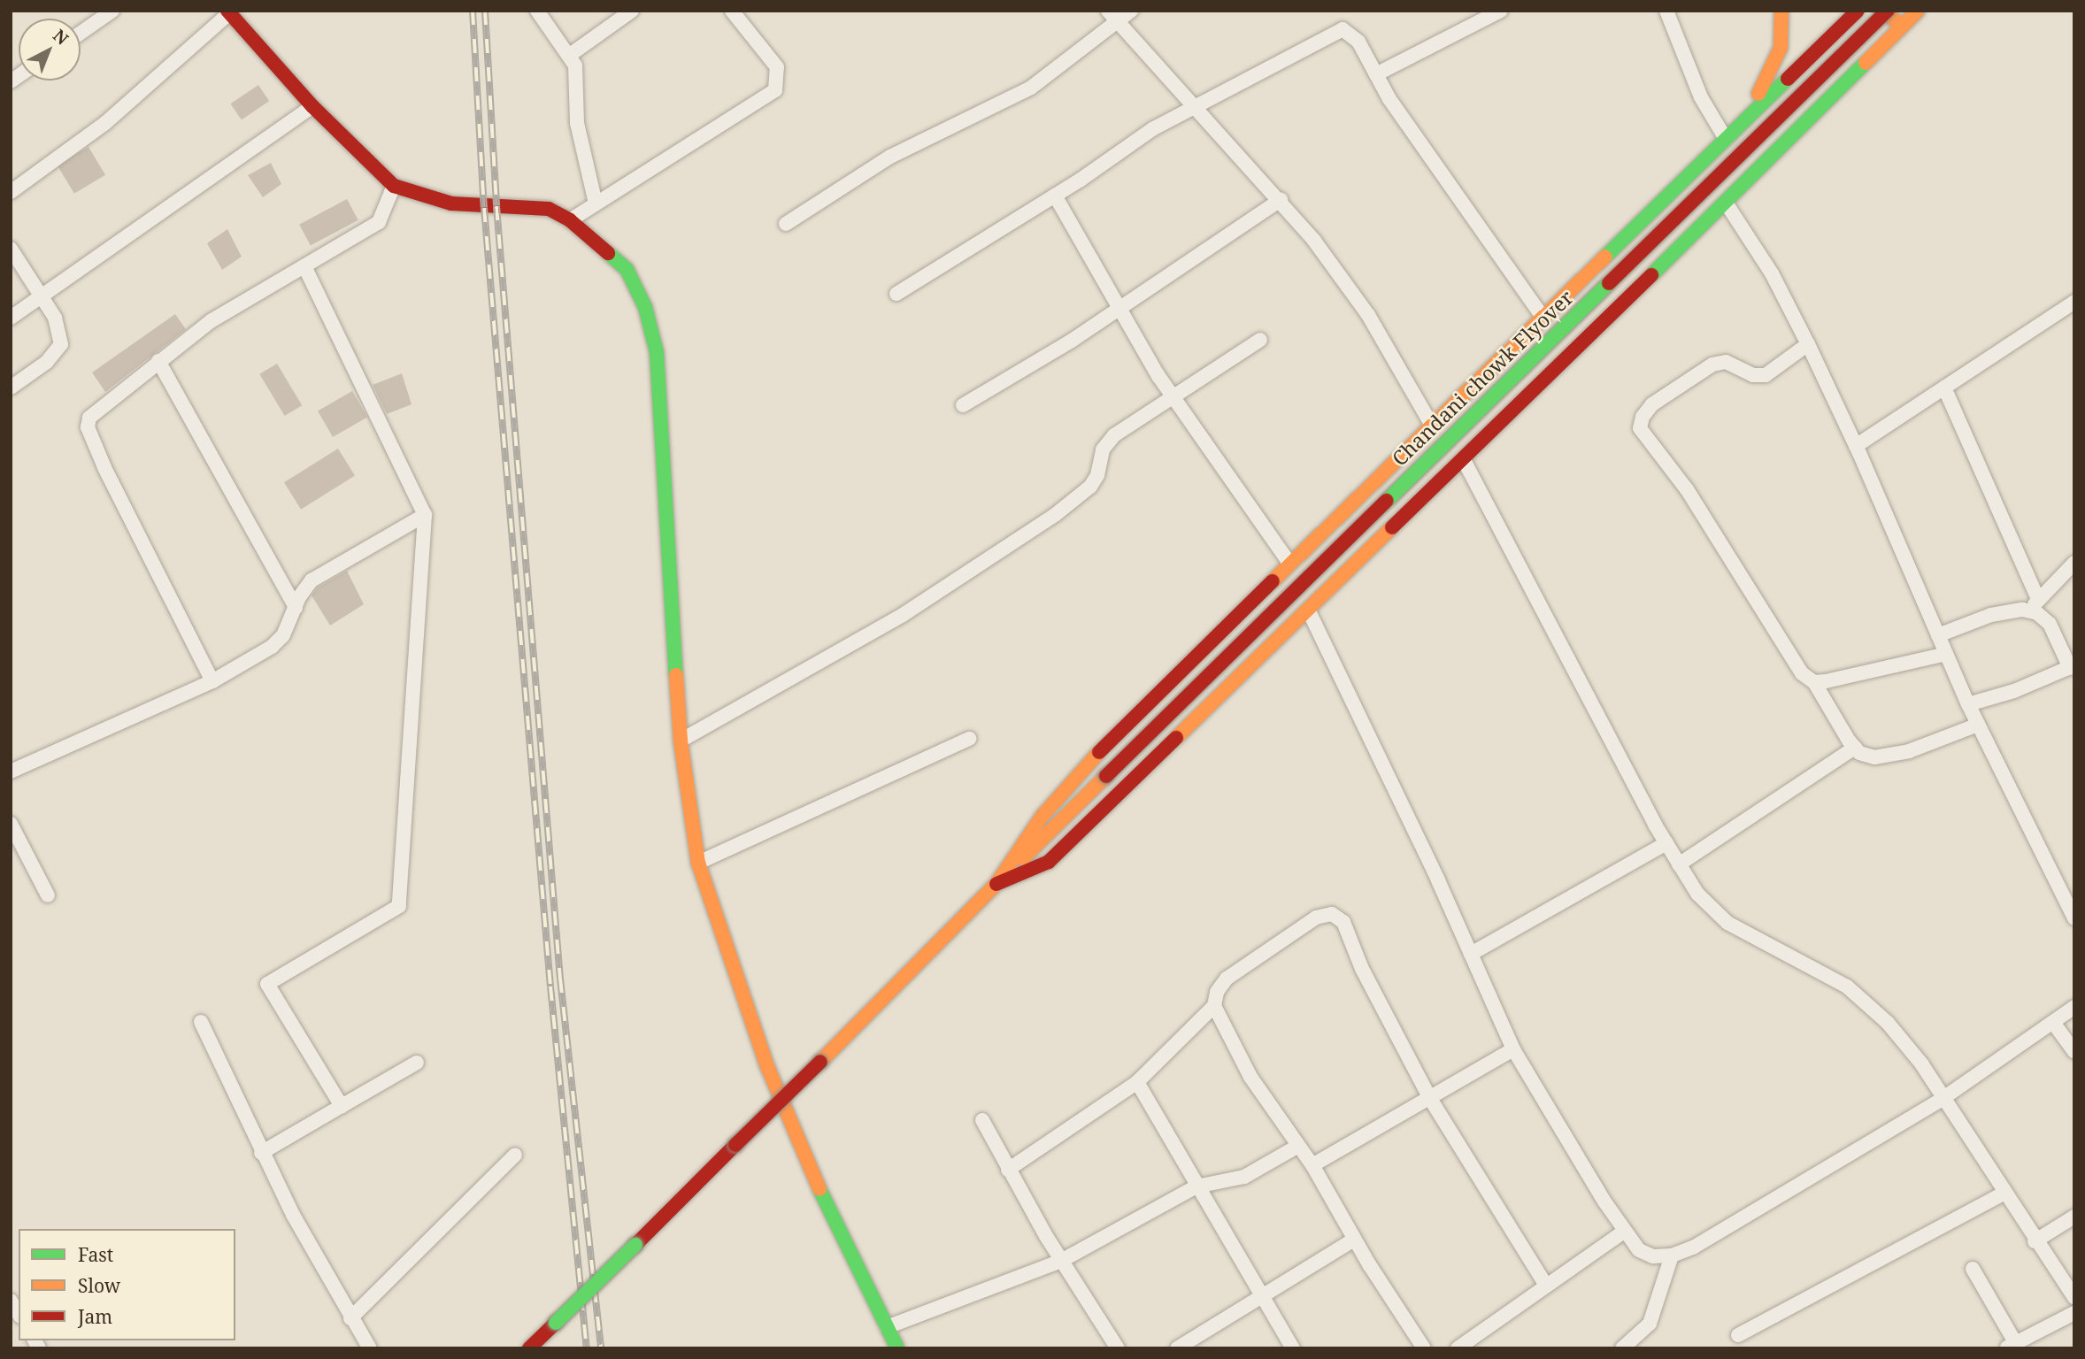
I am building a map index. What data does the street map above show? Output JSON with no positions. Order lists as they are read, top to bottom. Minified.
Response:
{"streets":{"main road":["Chandani chowk Flyover"]},"legend":["Fast","Slow","Jam"],"north":"top right"}
